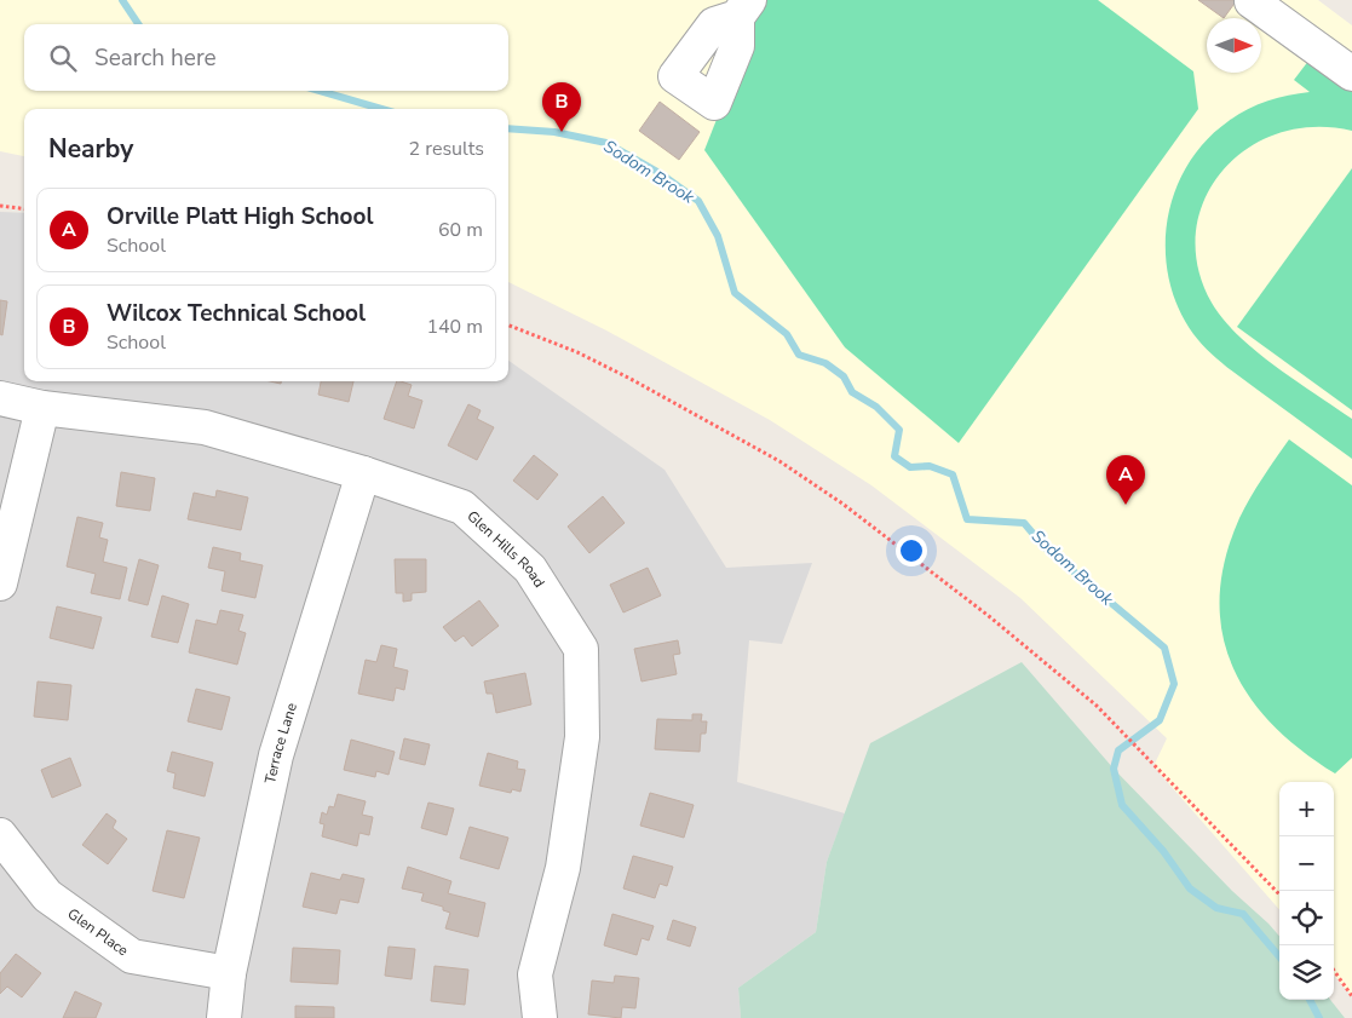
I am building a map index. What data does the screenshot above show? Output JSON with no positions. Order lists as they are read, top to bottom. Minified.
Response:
{"streets":{"street":["Glen Hills Road","Terrace Lane","Glen Place"]},"crossings":[["Glen Hills Road","Terrace Lane"],["Terrace Lane","Glen Place"]],"water":["Sodom Brook"],"north":"right","page":{"search":"Search here","pins":["B","A"],"heading":["Nearby","2 results"],"list":[{"mark":"A","name":"Orville Platt High School","note":"School","value":"60 m"},{"mark":"B","name":"Wilcox Technical School","note":"School","value":"140 m"}],"map_buttons":["+","−"]}}
